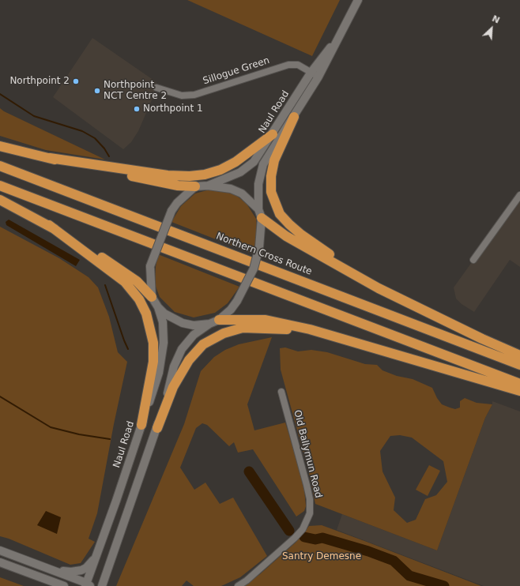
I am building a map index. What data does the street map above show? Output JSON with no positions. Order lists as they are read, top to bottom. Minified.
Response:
{"streets":{"highway":["Northern Cross Route"],"main road":["Naul Road"],"street":["Sillogue Green","Old Ballymun Road"]},"crossings":[["Sillogue Green","Naul Road"]],"parks":["Santry Demesne"],"places":["Northpoint 2","Northpoint NCT Centre 2","Northpoint 1"],"north":"top right"}
